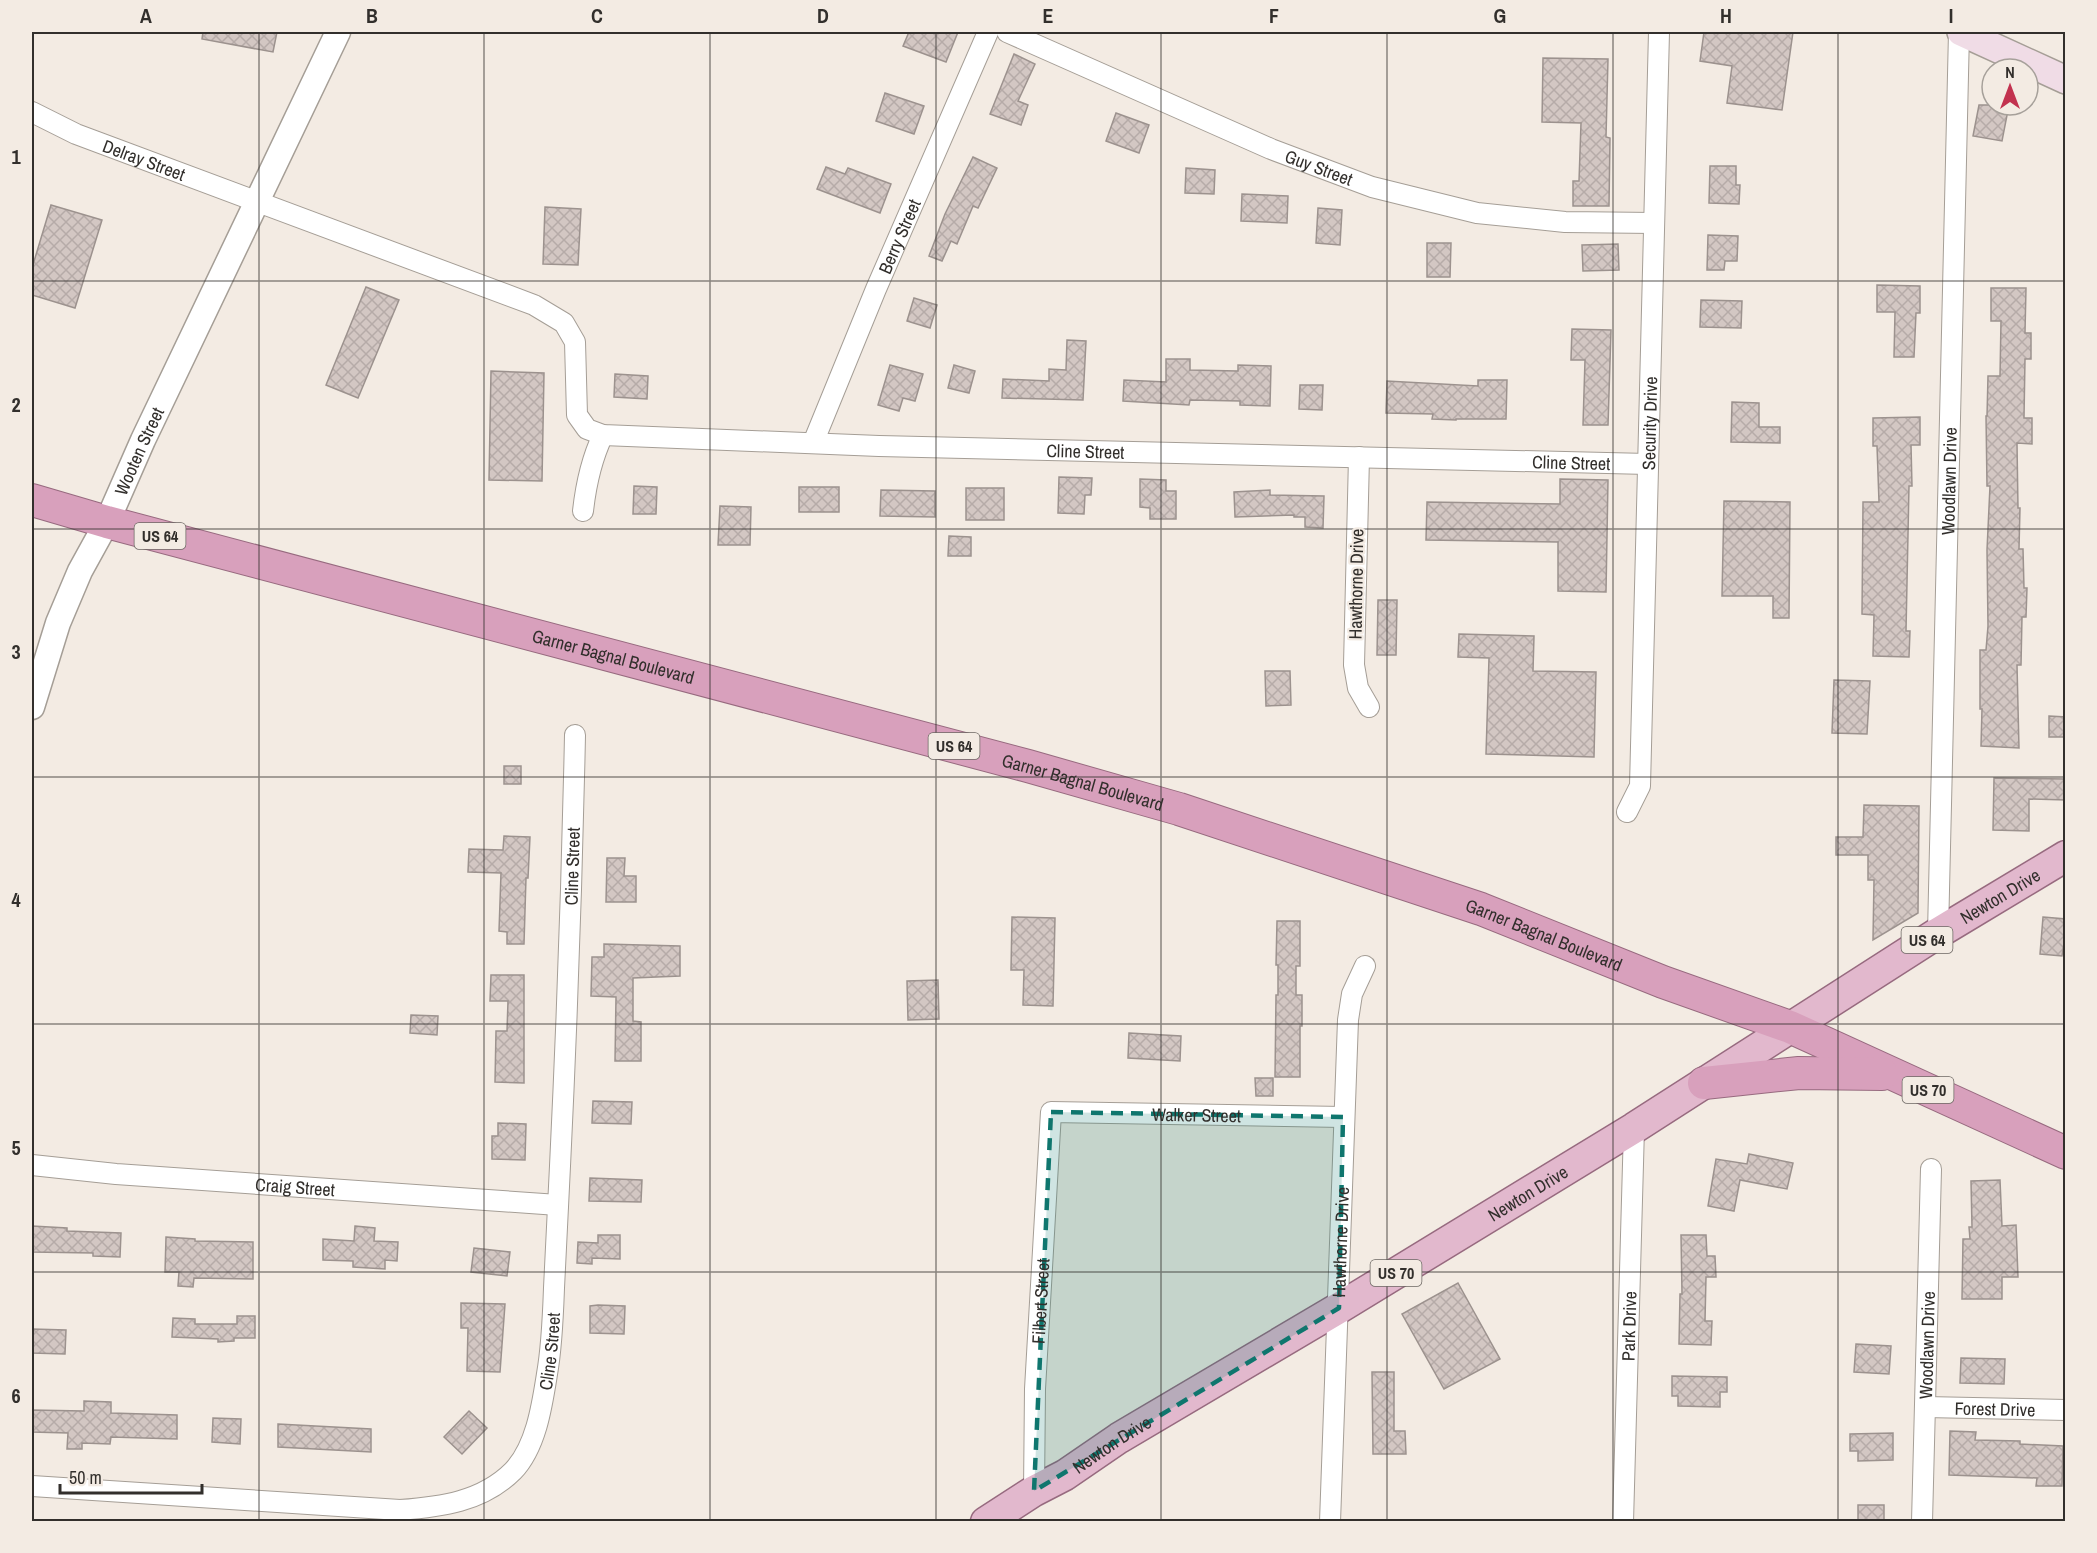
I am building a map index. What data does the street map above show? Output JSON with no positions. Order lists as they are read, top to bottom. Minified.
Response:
{"streets":{"highway":["US 64","Garner Bagnal Boulevard","US 70"],"main road":["Newton Drive"],"street":["Delray Street","Guy Street","Berry Street","Security Drive","Cline Street","Wooten Street","Woodlawn Drive","Hawthorne Drive","Walker Street","Craig Street","Filbert Street","Park Drive","Forest Drive"]},"crossings":[["Delray Street","Wooten Street"],["Guy Street","Security Drive"],["Berry Street","Cline Street"],["Security Drive","Cline Street"],["Cline Street","Hawthorne Drive"],["Cline Street","Craig Street"],["Wooten Street","Garner Bagnal Boulevard"],["Woodlawn Drive","Newton Drive"],["Woodlawn Drive","Forest Drive"],["Hawthorne Drive","Newton Drive"],["Hawthorne Drive","Walker Street"],["Garner Bagnal Boulevard","Newton Drive"],["Newton Drive","Filbert Street"],["Newton Drive","Park Drive"],["Walker Street","Filbert Street"]],"scale_bar":"50 m","north":"top","grid":{"columns":["A","B","C","D","E","F","G","H","I"],"rows":["1","2","3","4","5","6"]}}
